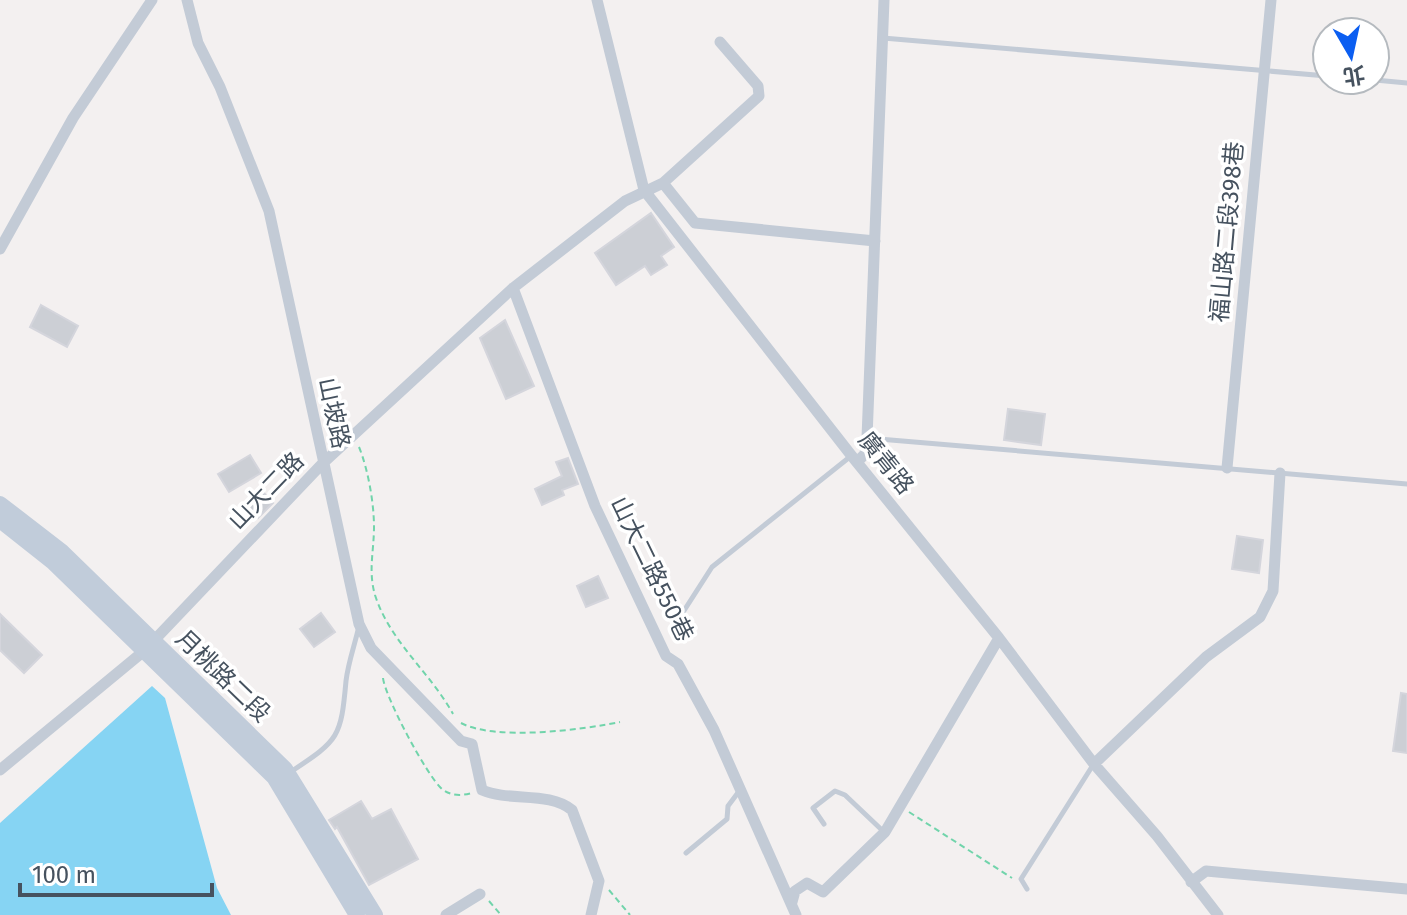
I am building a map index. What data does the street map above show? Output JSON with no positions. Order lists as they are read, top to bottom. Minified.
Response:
{"streets":{"street":["福山路二段398巷","山坡路","廣青路","山大二路","山大二路550巷","月桃路二段"]},"crossings":[["山坡路","山大二路"],["廣青路","山大二路"],["山大二路","山大二路550巷"],["山大二路","月桃路二段"]],"scale_bar":"100 m","north":"bottom"}
